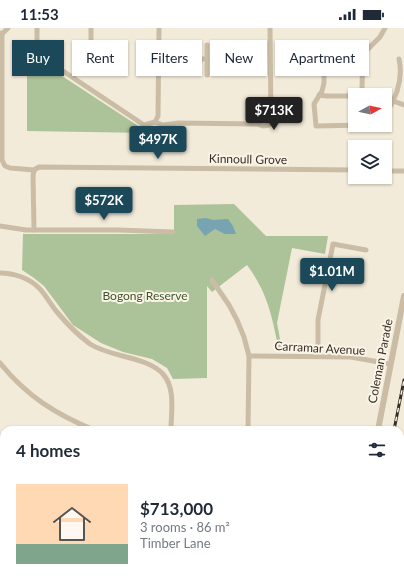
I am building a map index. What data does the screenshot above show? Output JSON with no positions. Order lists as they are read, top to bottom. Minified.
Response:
{"streets":{"street":["Kinnoull Grove","Carramar Avenue","Coleman Parade"]},"crossings":[["Carramar Avenue","Coleman Parade"]],"parks":["Bogong Reserve"],"north":"right","page":{"status":"11:53","chip":["Buy","Rent","Filters","New","Apartment"],"price":["$713K","$497K","$572K","$1.01M"],"heading":"4 homes","list":[{"name":"$713,000","note":"3 rooms · 86 m² · Timber Lane"}]}}
